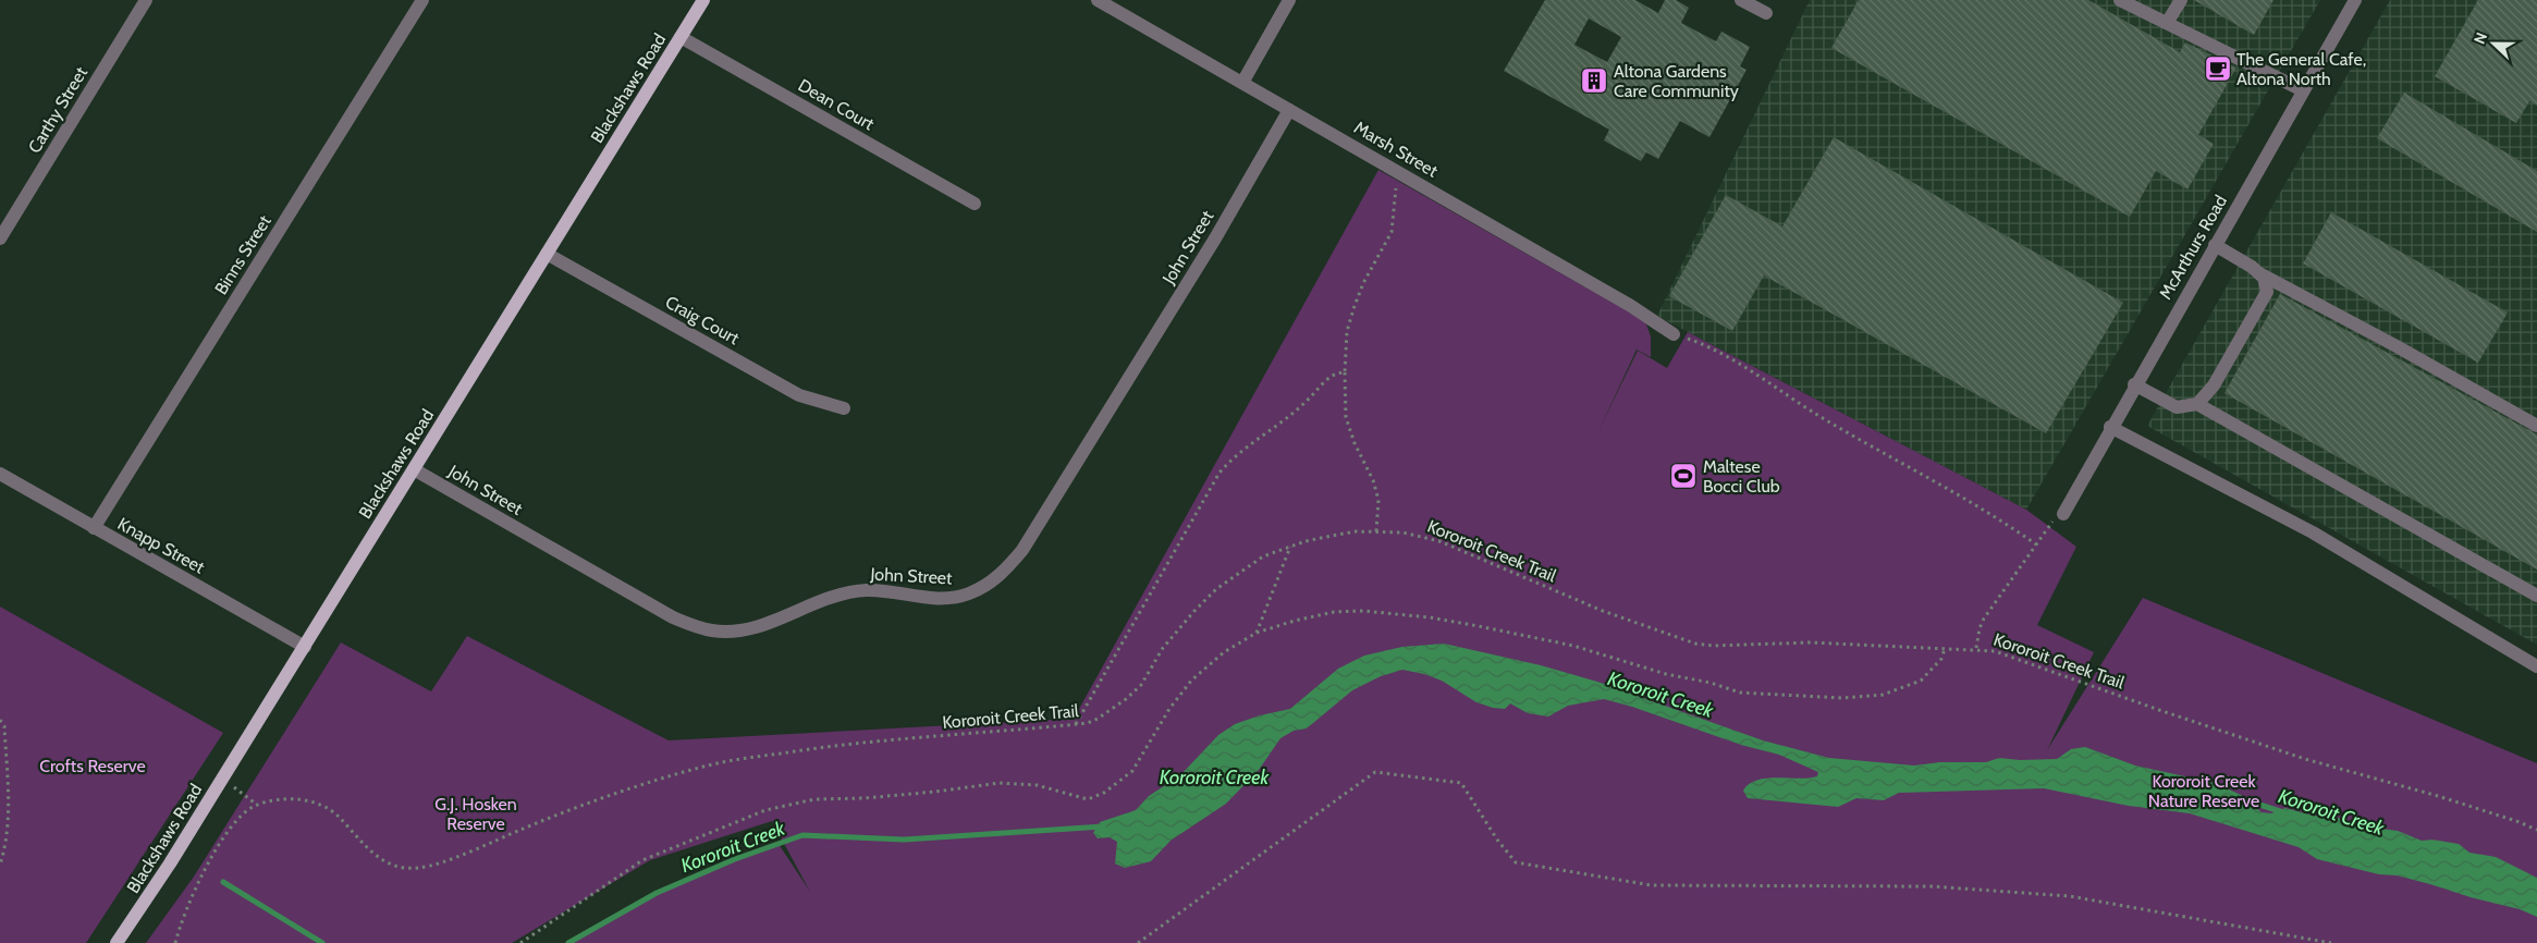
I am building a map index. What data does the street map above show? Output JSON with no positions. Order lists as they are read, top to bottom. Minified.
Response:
{"streets":{"main road":["Blackshaws Road"],"street":["Dean Court","Carthy Street","Marsh Street","John Street","McArthurs Road","Binns Street","Craig Court","Knapp Street"],"path":["Kororoit Creek Trail"]},"crossings":[["Blackshaws Road","Dean Court"],["Blackshaws Road","John Street"],["Blackshaws Road","Craig Court"],["Blackshaws Road","Knapp Street"],["Marsh Street","John Street"],["Binns Street","Knapp Street"]],"water":["Kororoit Creek"],"parks":["Crofts Reserve","Kororoit Creek Nature Reserve","G.J. Hosken Reserve"],"places":{"cafe":["The General Cafe, Altona North"],"building":["Altona Gardens Care Community"],"sports":["Maltese Bocci Club"]},"north":"left"}
